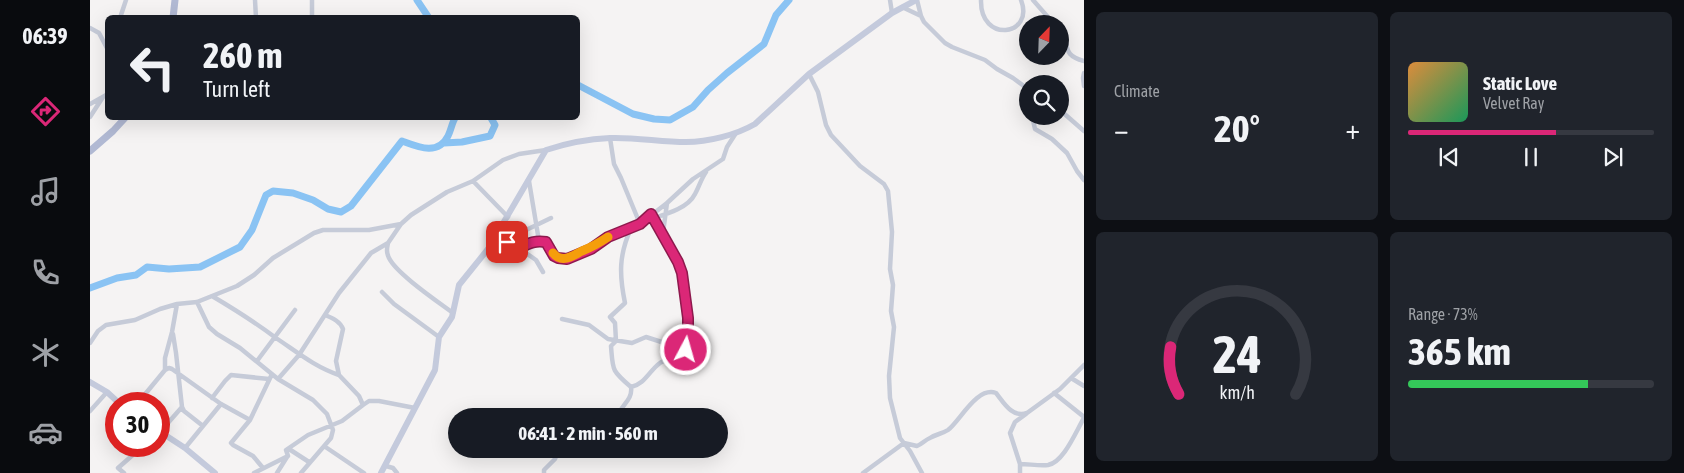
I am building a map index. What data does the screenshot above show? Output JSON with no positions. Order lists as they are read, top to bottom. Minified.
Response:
{"north":"top right","page":{"tabs":"06:39","tile":["Climate",["Range · 73%","365 km"]],"turn":["260 m","Turn left"],"song":["Static Love","Velvet Ray"],"heat":["−","20°","+"],"limit":"30","trip":"06:41 · 2 min · 560 m","gauge":["24","km/h"]}}
